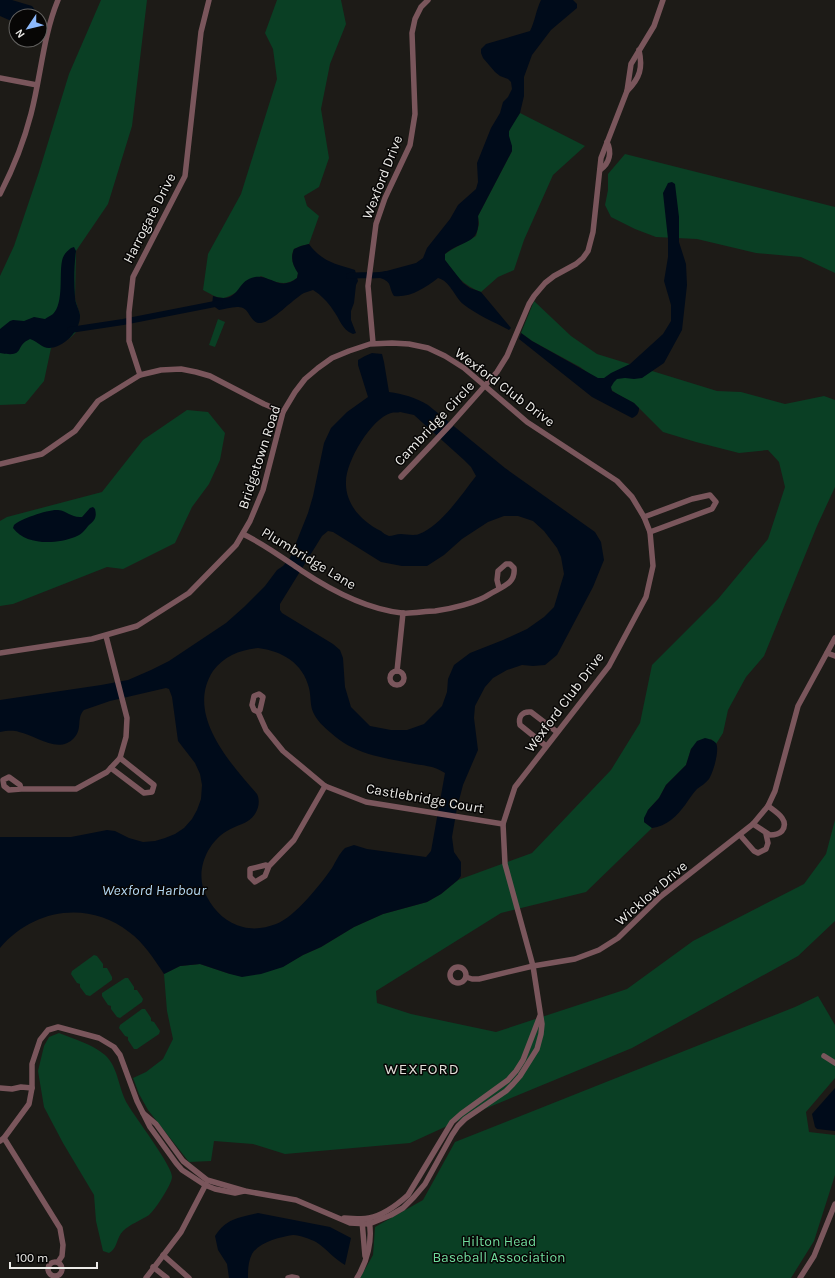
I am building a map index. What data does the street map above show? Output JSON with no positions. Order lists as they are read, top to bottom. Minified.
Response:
{"streets":{"street":["Wexford Drive","Harrogate Drive","Wexford Club Drive","Cambridge Circle","Bridgetown Road","Plumbridge Lane","Castlebridge Court","Wicklow Drive"]},"crossings":[["Wexford Drive","Wexford Club Drive"],["Wexford Drive","Bridgetown Road"],["Wexford Club Drive","Cambridge Circle"],["Wexford Club Drive","Bridgetown Road"],["Wexford Club Drive","Castlebridge Court"],["Wexford Club Drive","Wicklow Drive"],["Bridgetown Road","Plumbridge Lane"]],"districts":["WEXFORD"],"water":["Wexford Harbour"],"parks":["Hilton Head Baseball Association"],"scale_bar":"100 m","north":"bottom left"}
